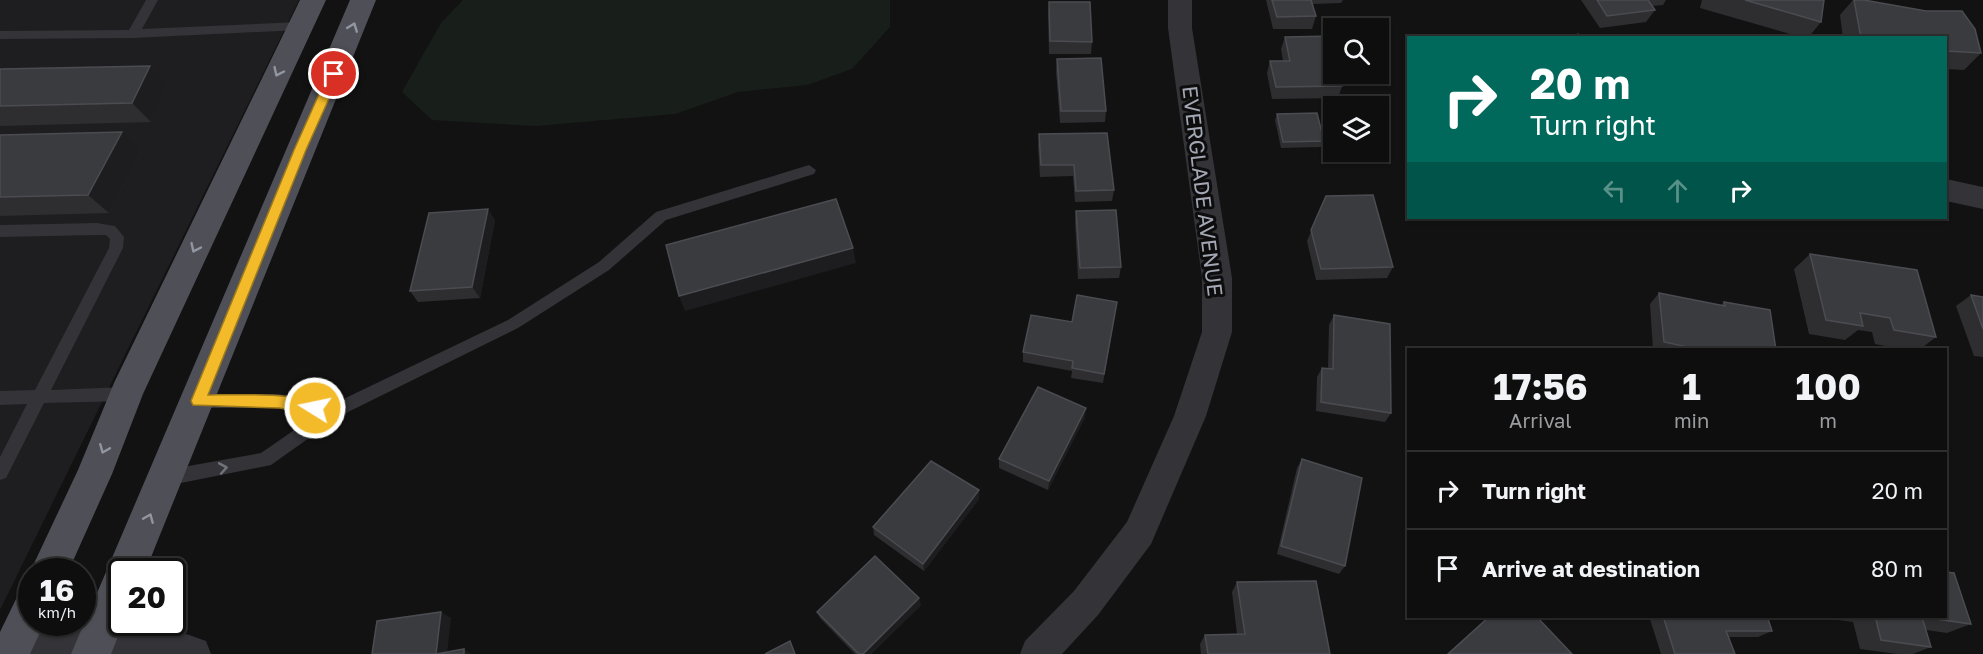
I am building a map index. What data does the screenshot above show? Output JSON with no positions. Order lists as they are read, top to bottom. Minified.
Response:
{"streets":{"street":["EVERGLADE AVENUE"]},"page":{"turn":["20 m","Turn right"],"eta":["17:56","Arrival","1","min","100","m"],"list":[{"name":"Turn right","value":"20 m"},{"name":"Arrive at destination","value":"80 m"}],"speed":"16 km/h","limit":"20"}}
